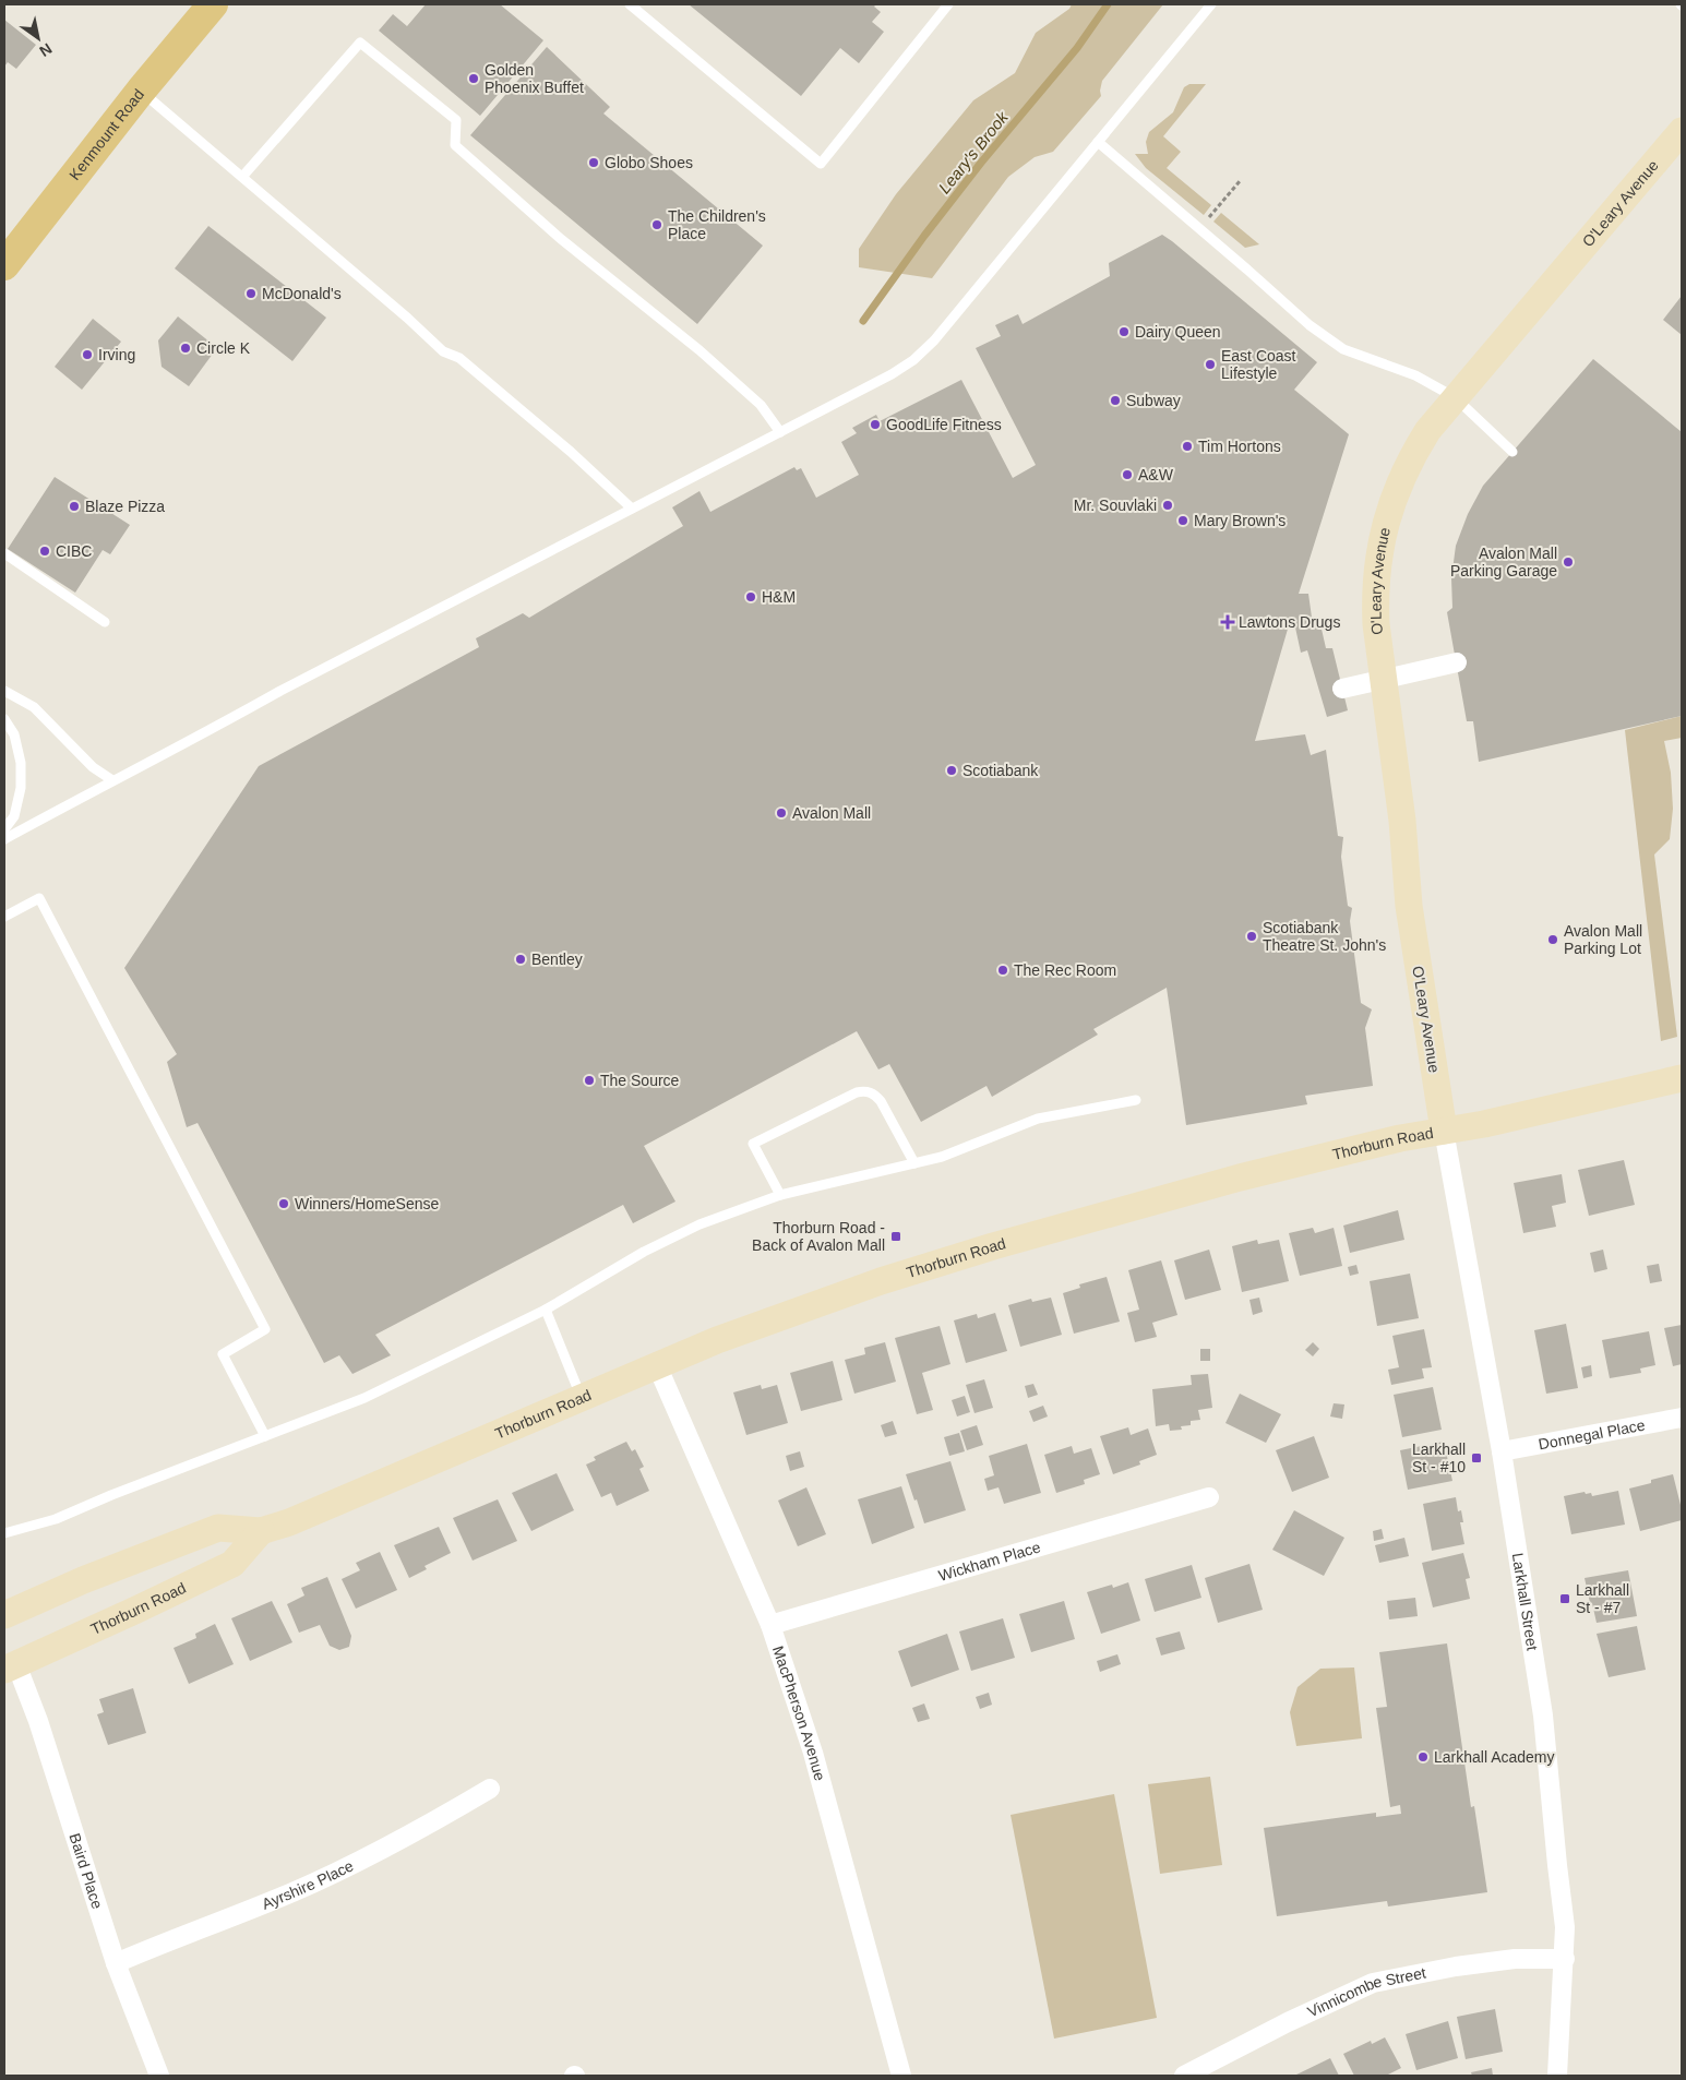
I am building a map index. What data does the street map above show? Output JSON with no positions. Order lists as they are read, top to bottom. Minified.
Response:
{"streets":{"main road":["Kenmount Road","O'Leary Avenue","Thorburn Road"],"street":["Donnegal Place","Wickham Place","Larkhall Street","MacPherson Avenue","Baird Place","Ayrshire Place","Vinnicombe Street"]},"crossings":[["O'Leary Avenue","Thorburn Road"],["O'Leary Avenue","Larkhall Street"],["Thorburn Road","Larkhall Street"],["Thorburn Road","MacPherson Avenue"],["Thorburn Road","Baird Place"],["Donnegal Place","Larkhall Street"],["Wickham Place","MacPherson Avenue"],["Larkhall Street","Vinnicombe Street"],["Baird Place","Ayrshire Place"]],"water":["Leary's Brook"],"places":{"other":["Golden Phoenix Buffet","Globo Shoes","The Children's Place","McDonald's","Dairy Queen","Circle K","Irving","East Coast Lifestyle","Subway","GoodLife Fitness","Tim Hortons","A&W","Mr. Souvlaki","Blaze Pizza","Mary Brown's","CIBC","Avalon Mall Parking Garage","H&M","Scotiabank","Avalon Mall","Scotiabank Theatre St. John's","Avalon Mall Parking Lot","Bentley","The Rec Room","The Source","Winners/HomeSense","Larkhall Academy"],"health":["Lawtons Drugs"],"transit":["Thorburn Road - Back of Avalon Mall","Larkhall St - #10","Larkhall St - #7"]},"north":"bottom right"}
